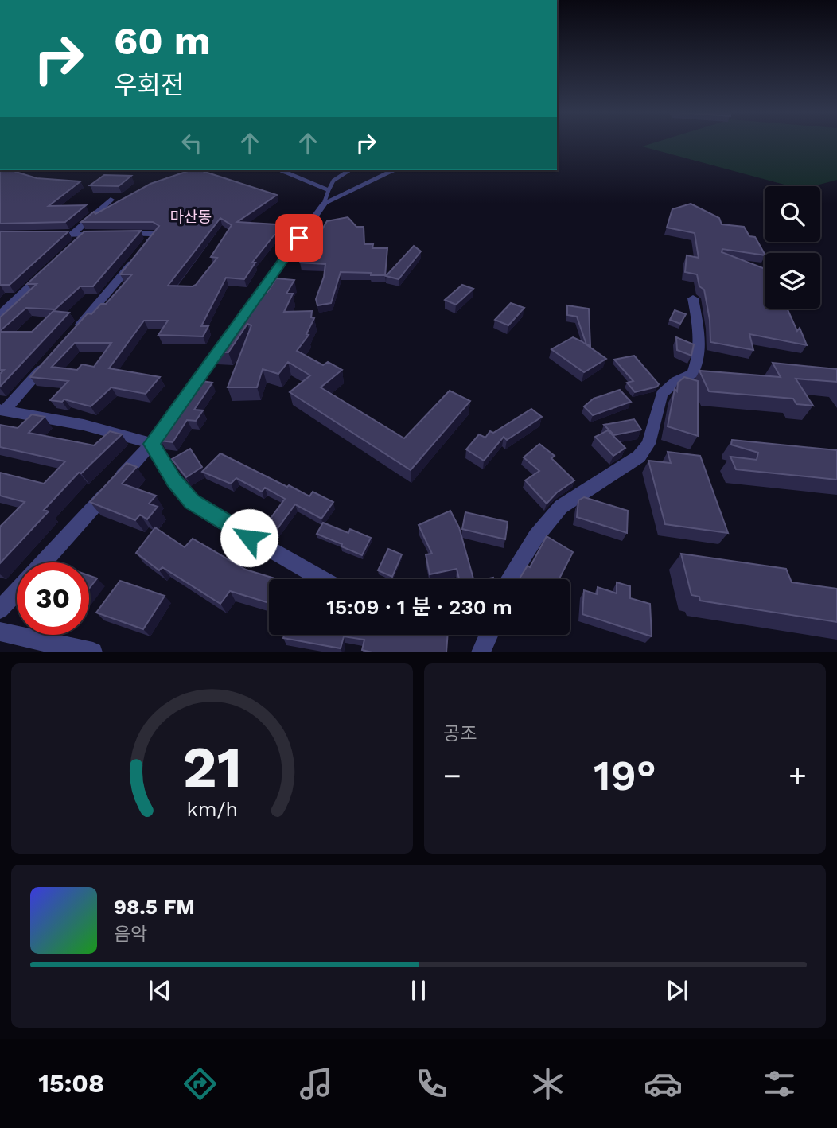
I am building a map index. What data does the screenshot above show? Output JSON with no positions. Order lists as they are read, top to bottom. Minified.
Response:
{"districts":["마산동"],"page":{"turn":["60 m","우회전"],"limit":"30","trip":"15:09 · 1 분 · 230 m","tile":"공조","heat":["−","19°","+"],"song":["98.5 FM","음악"],"tabs":"15:08","gauge":["21","km/h"]}}
